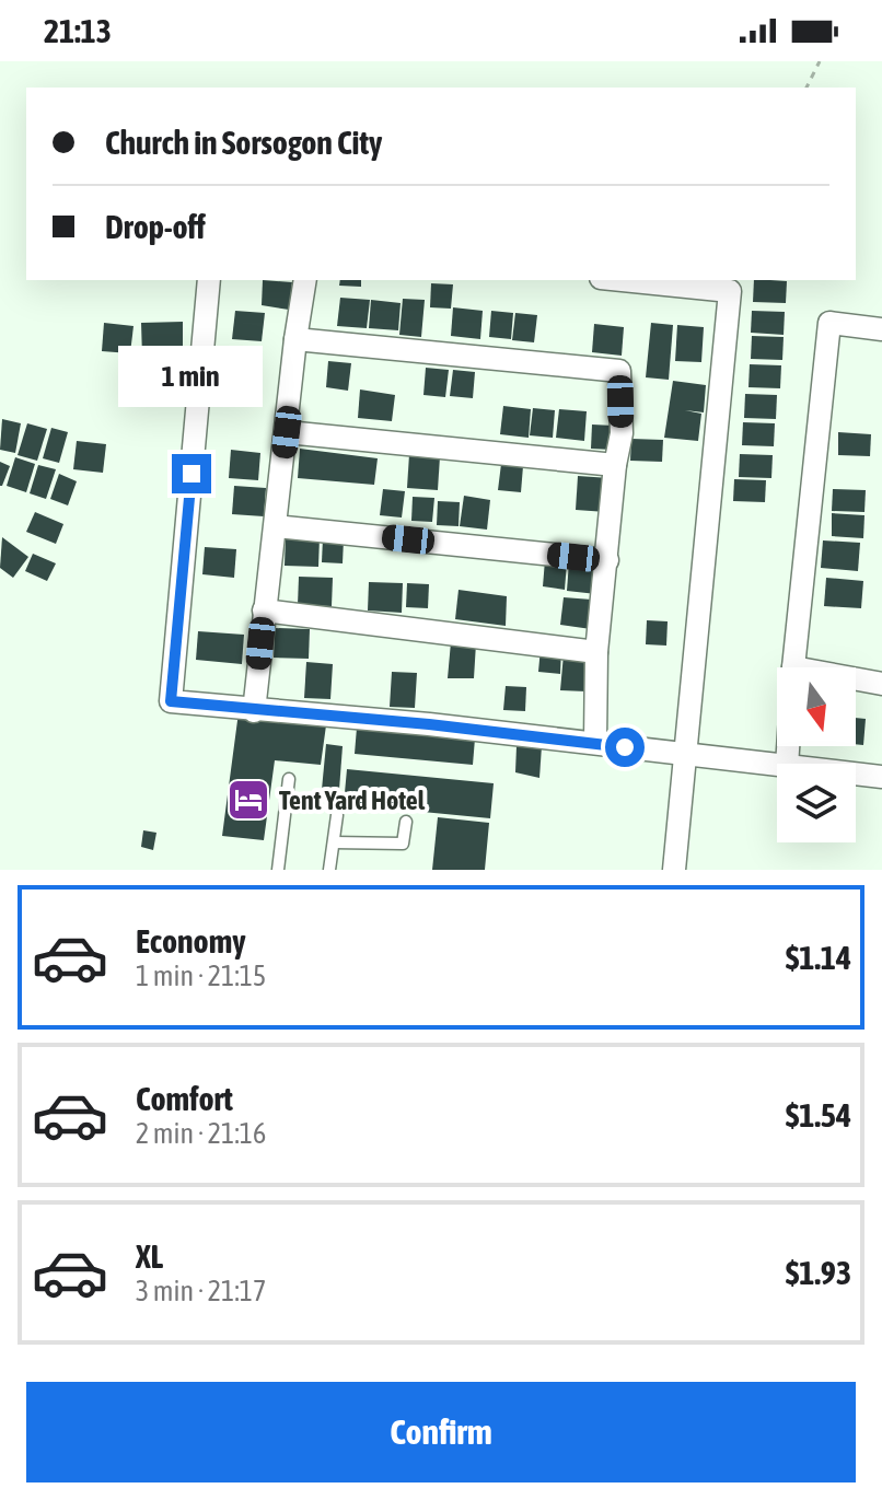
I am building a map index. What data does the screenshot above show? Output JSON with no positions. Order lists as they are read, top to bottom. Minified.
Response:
{"places":{"hotel":["Tent Yard Hotel"]},"north":"bottom","page":{"status":"21:13","banner":["Church in Sorsogon City","Drop-off"],"bubble":"1 min","list":[{"name":"Economy","note":"1 min · 21:15","value":"$1.14"},{"name":"Comfort","note":"2 min · 21:16","value":"$1.54"},{"name":"XL","note":"3 min · 21:17","value":"$1.93"}],"buttons":"Confirm"}}
